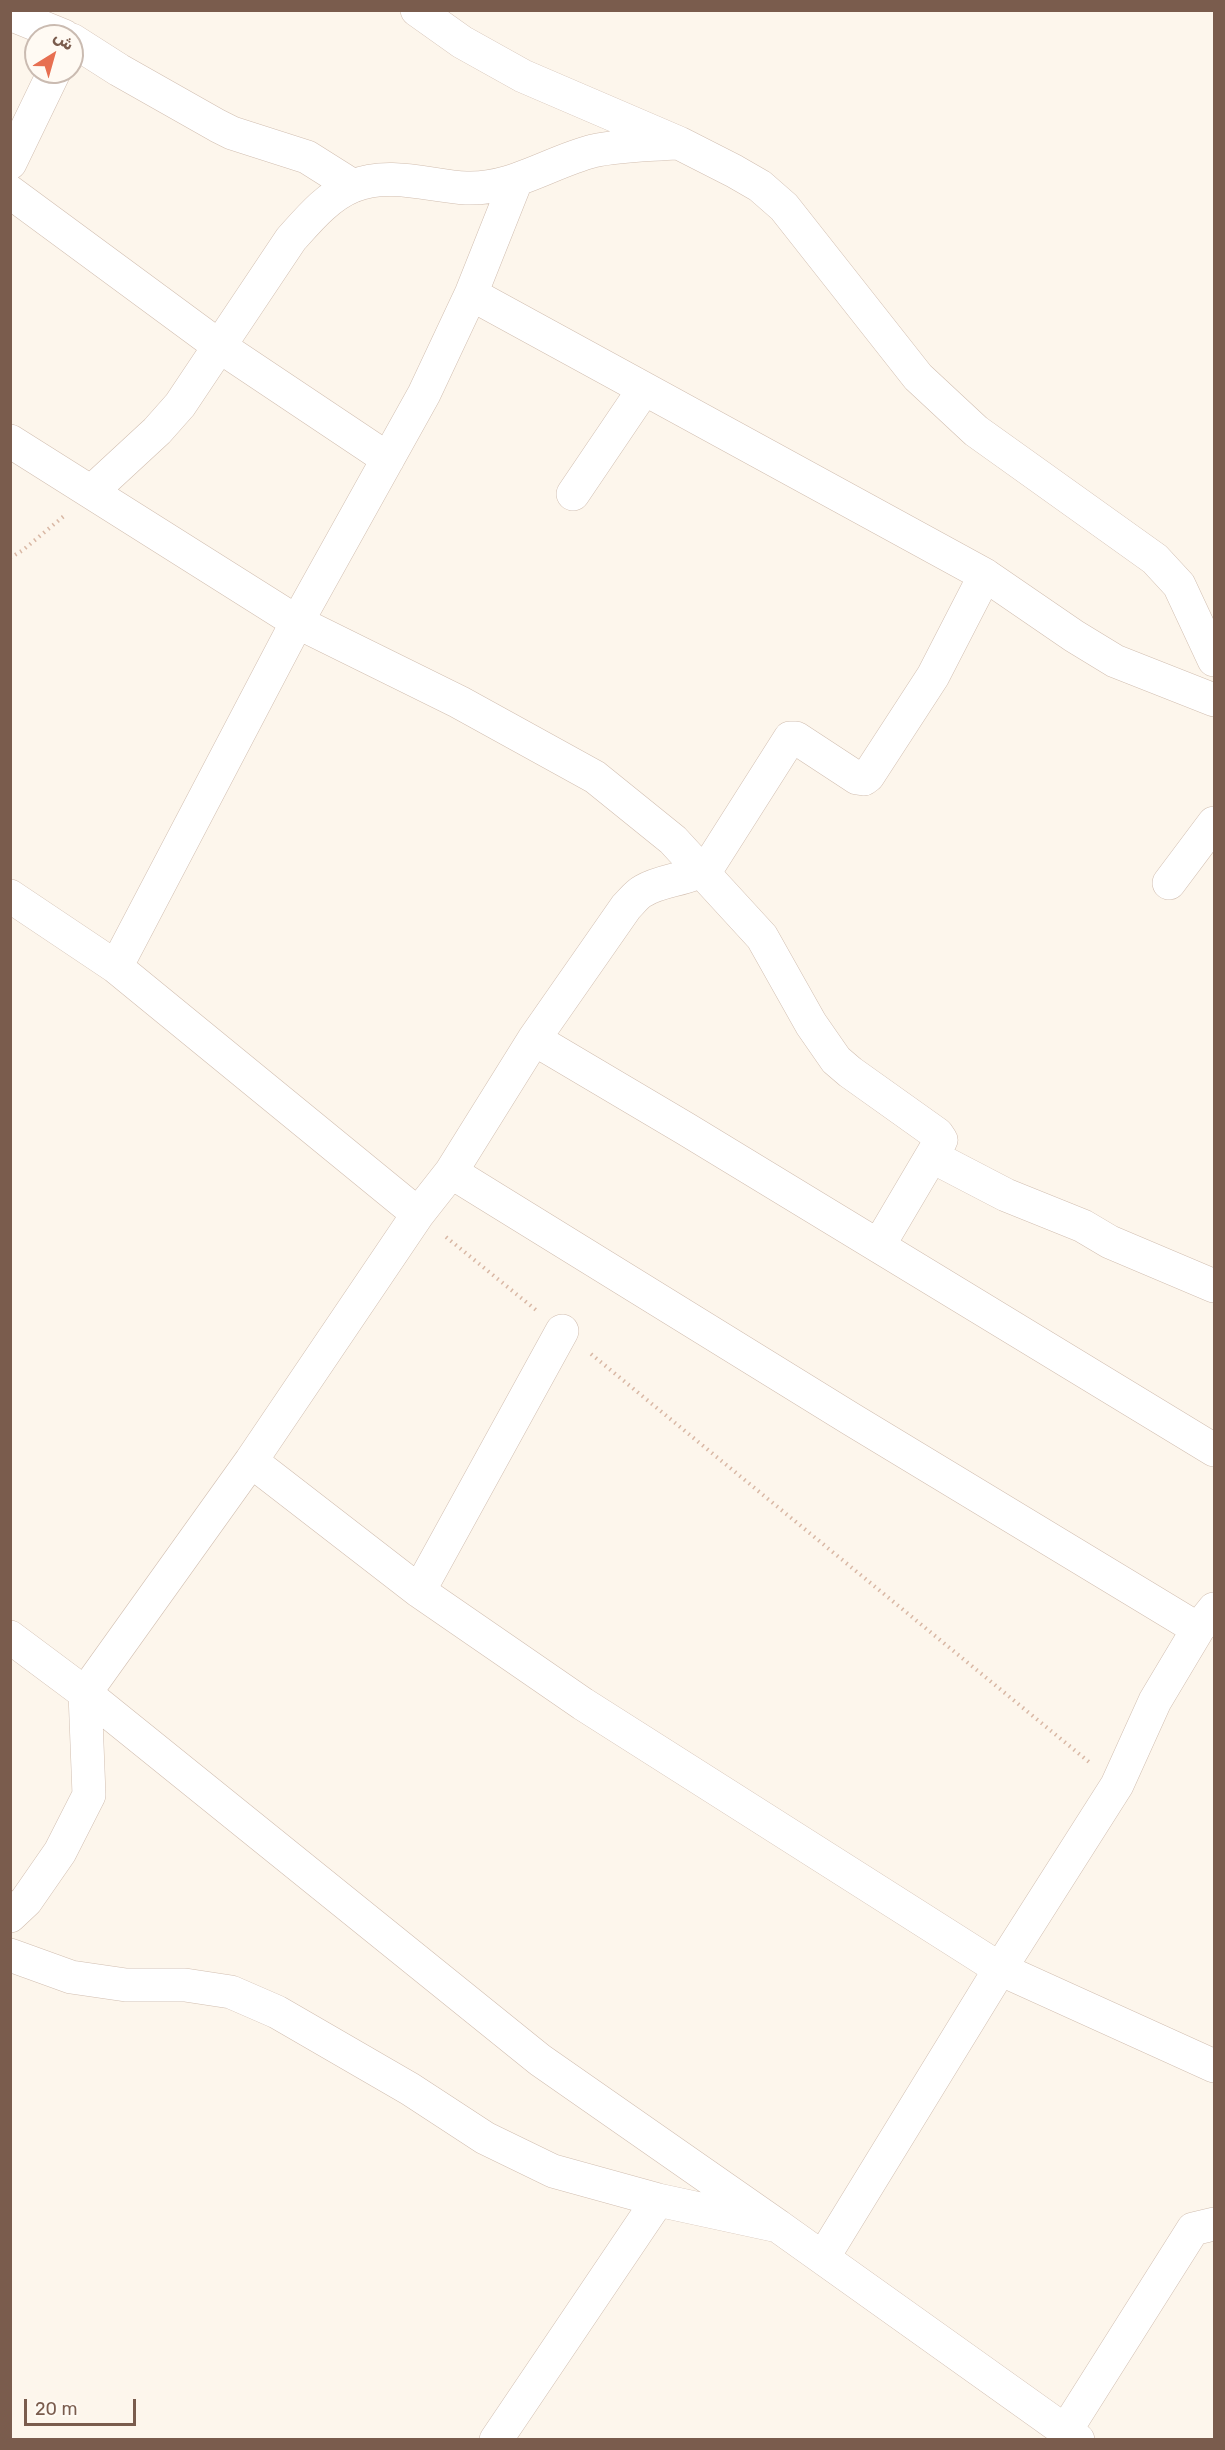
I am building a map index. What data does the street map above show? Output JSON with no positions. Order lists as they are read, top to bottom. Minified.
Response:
{"scale_bar":"20 m","north":"top right"}
